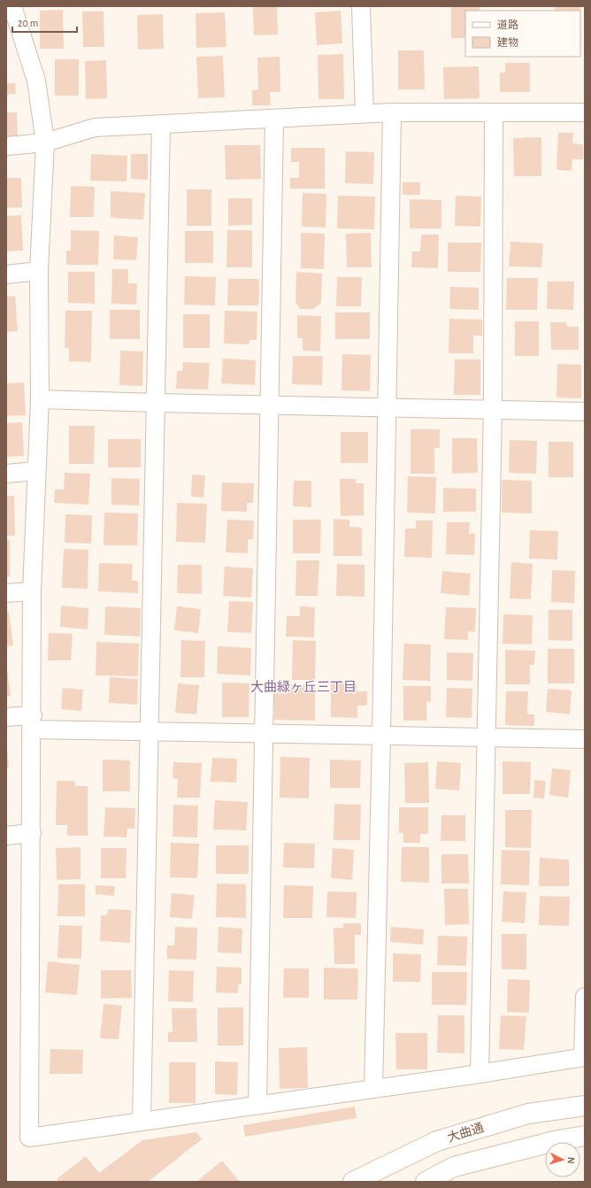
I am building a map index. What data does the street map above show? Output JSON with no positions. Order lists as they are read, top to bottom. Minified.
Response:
{"streets":{"street":["大曲通"]},"districts":["大曲緑ヶ丘三丁目"],"legend":["道路","建物"],"scale_bar":"20 m","north":"right"}
